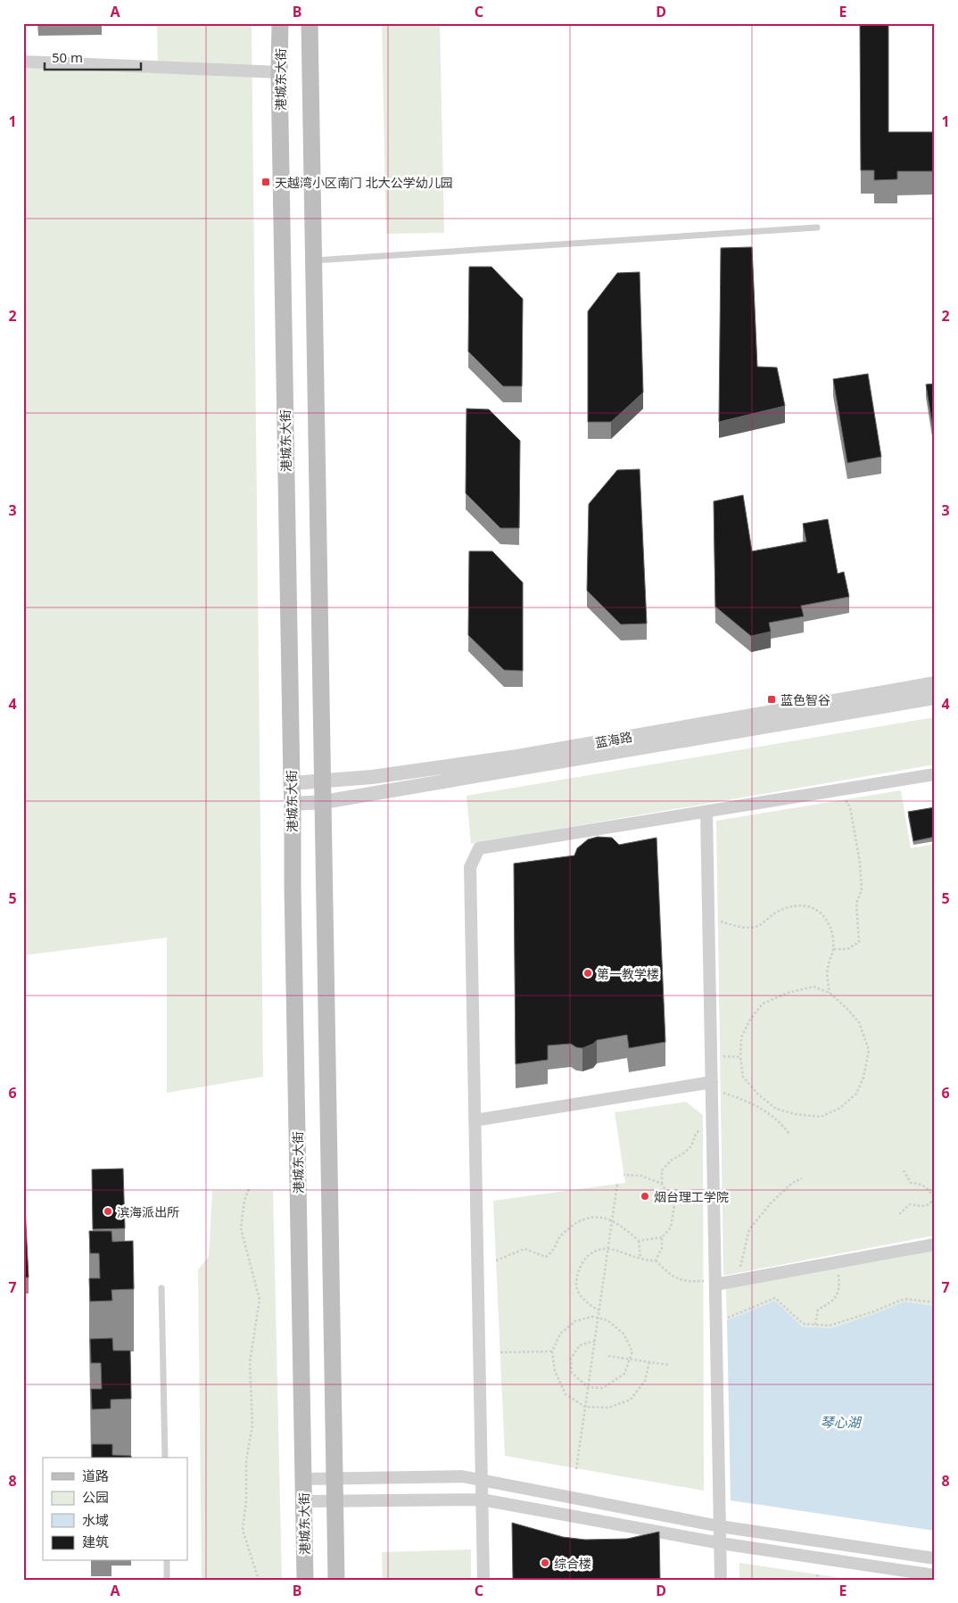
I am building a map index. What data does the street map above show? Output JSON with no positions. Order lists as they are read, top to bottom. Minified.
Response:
{"streets":{"main road":["港城东大街"],"street":["蓝海路"]},"crossings":[["港城东大街","蓝海路"]],"water":["琴心湖"],"places":{"transit":["天越湾小区南门 北大公学幼儿园","蓝色智谷"],"other":["第一教学楼","烟台理工学院","滨海派出所","综合楼"]},"legend":["道路","公园","水域","建筑"],"scale_bar":"50 m","grid":{"columns":["A","B","C","D","E"],"rows":["1","2","3","4","5","6","7","8"]}}
